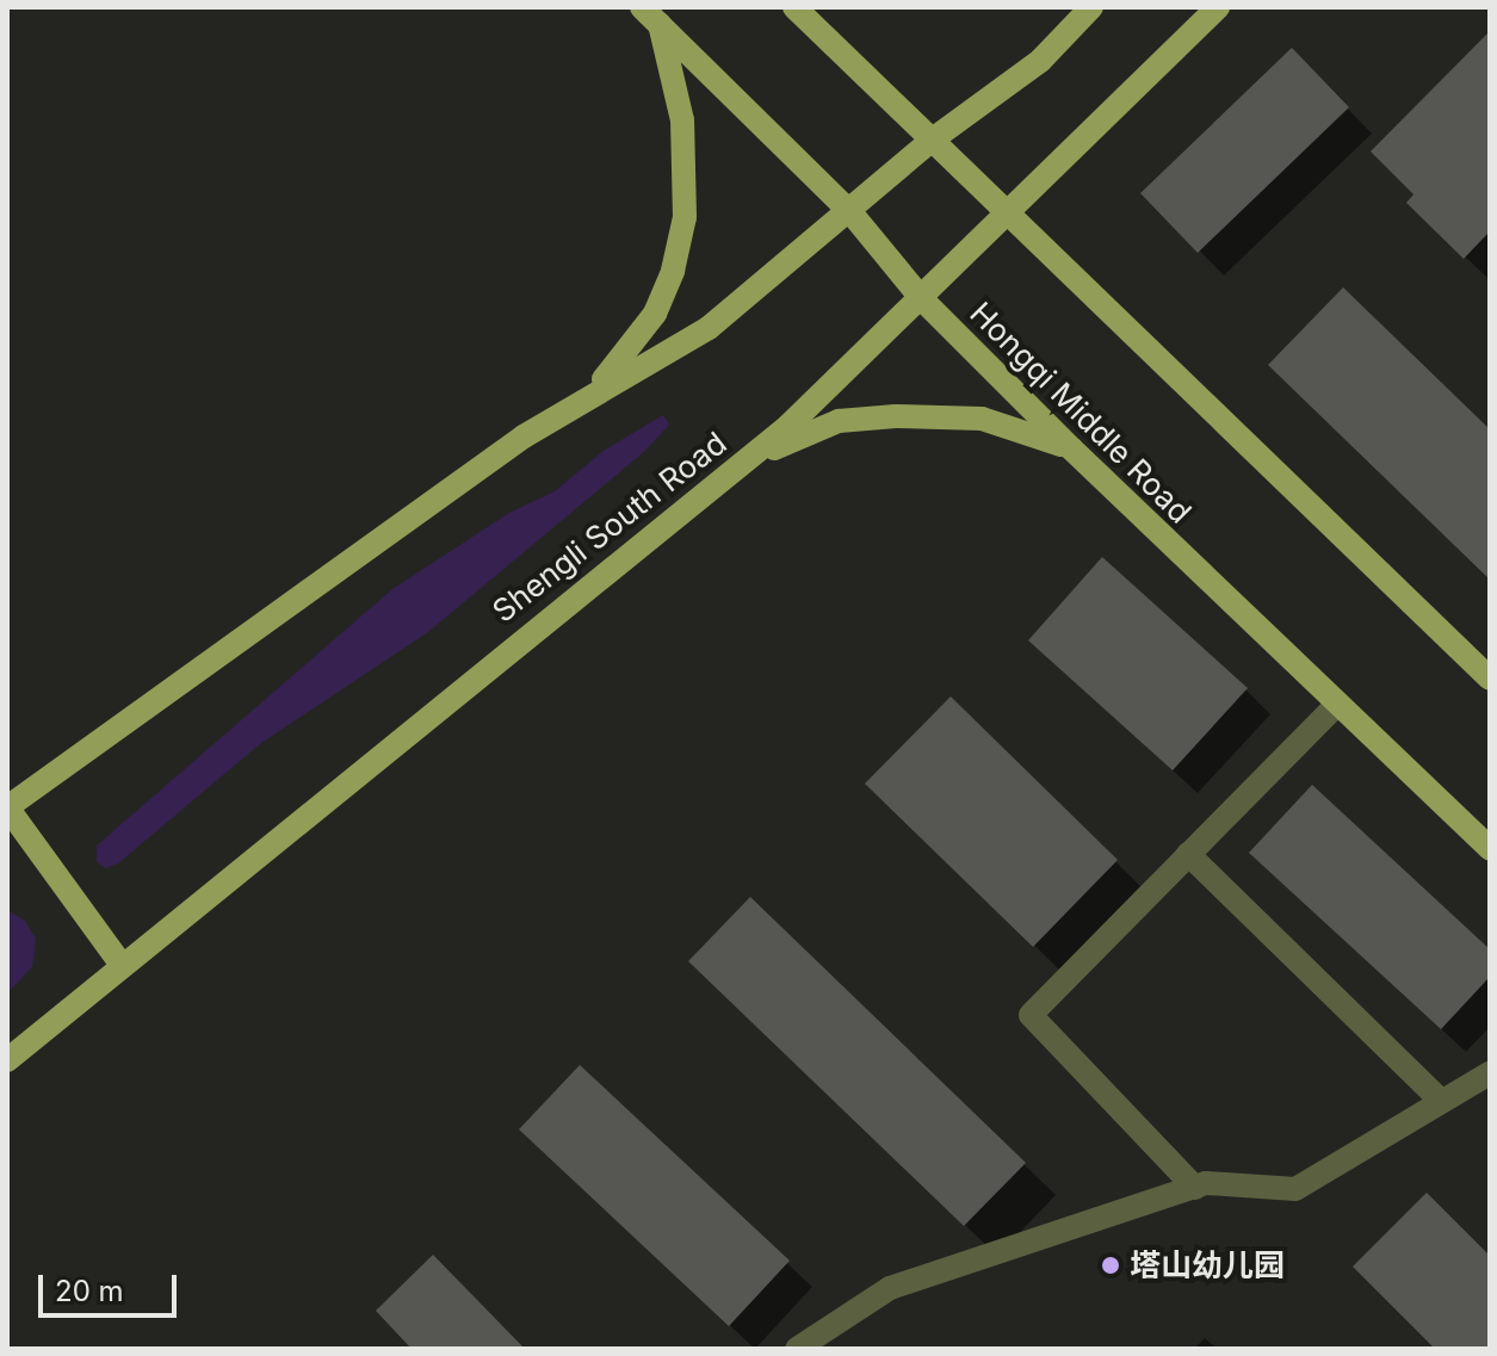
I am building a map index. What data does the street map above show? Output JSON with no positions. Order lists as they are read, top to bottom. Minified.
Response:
{"streets":{"main road":["Hongqi Middle Road","Shengli South Road"]},"crossings":[["Hongqi Middle Road","Shengli South Road"]],"places":["塔山幼儿园"],"scale_bar":"20 m"}
